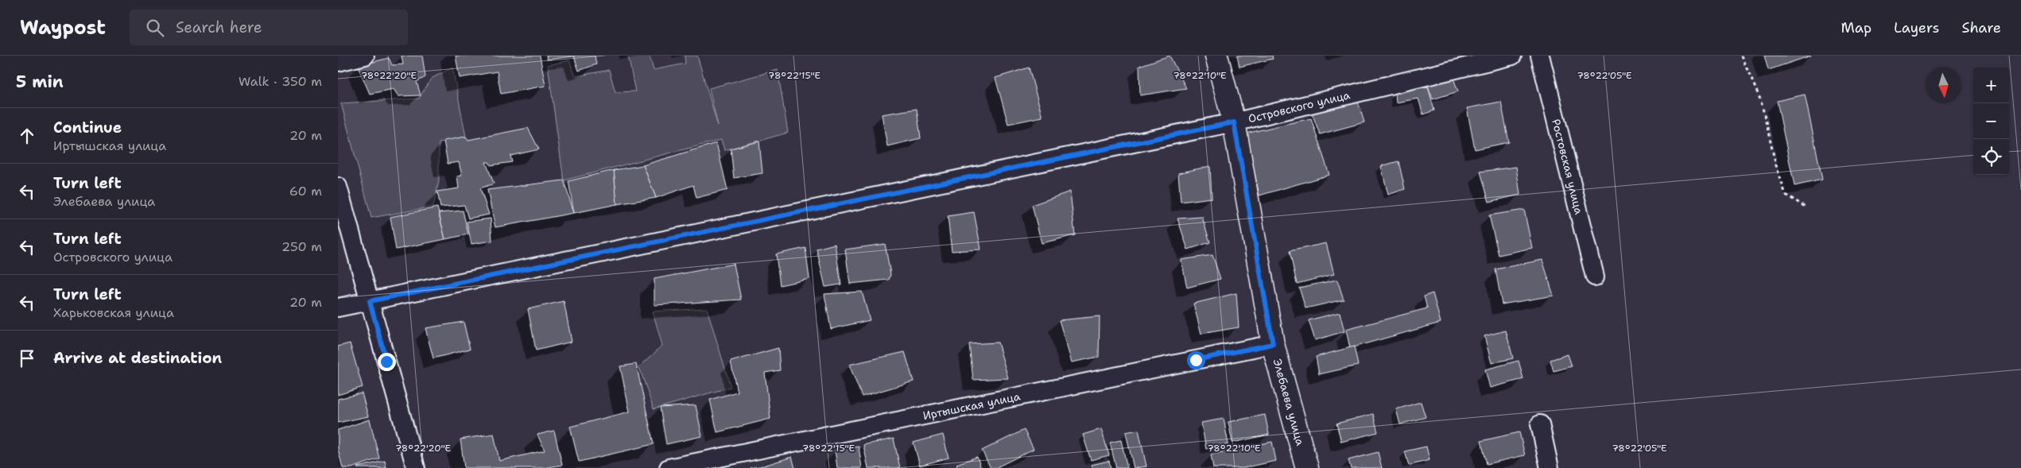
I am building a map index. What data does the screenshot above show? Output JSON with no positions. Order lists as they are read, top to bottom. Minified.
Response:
{"streets":{"main road":["Элебаева улица"],"street":["Островского улица","Ростовская улица","Иртышская улица"]},"crossings":[["Островского улица","Элебаева улица"],["Элебаева улица","Иртышская улица"]],"north":"bottom","page":{"header":"Waypost","search":"Search here","nav":["Map","Layers","Share"],"heading":["5 min","Walk · 350 m"],"map_buttons":["+","−"],"list":[["Continue","Иртышская улица","20 m"],["Turn left","Элебаева улица","60 m"],["Turn left","Островского улица","250 m"],["Turn left","Харьковская улица","20 m"],"Arrive at destination"]},"coordinates":["78°22'20\"E","78°22'15\"E","78°22'10\"E","78°22'05\"E"]}
